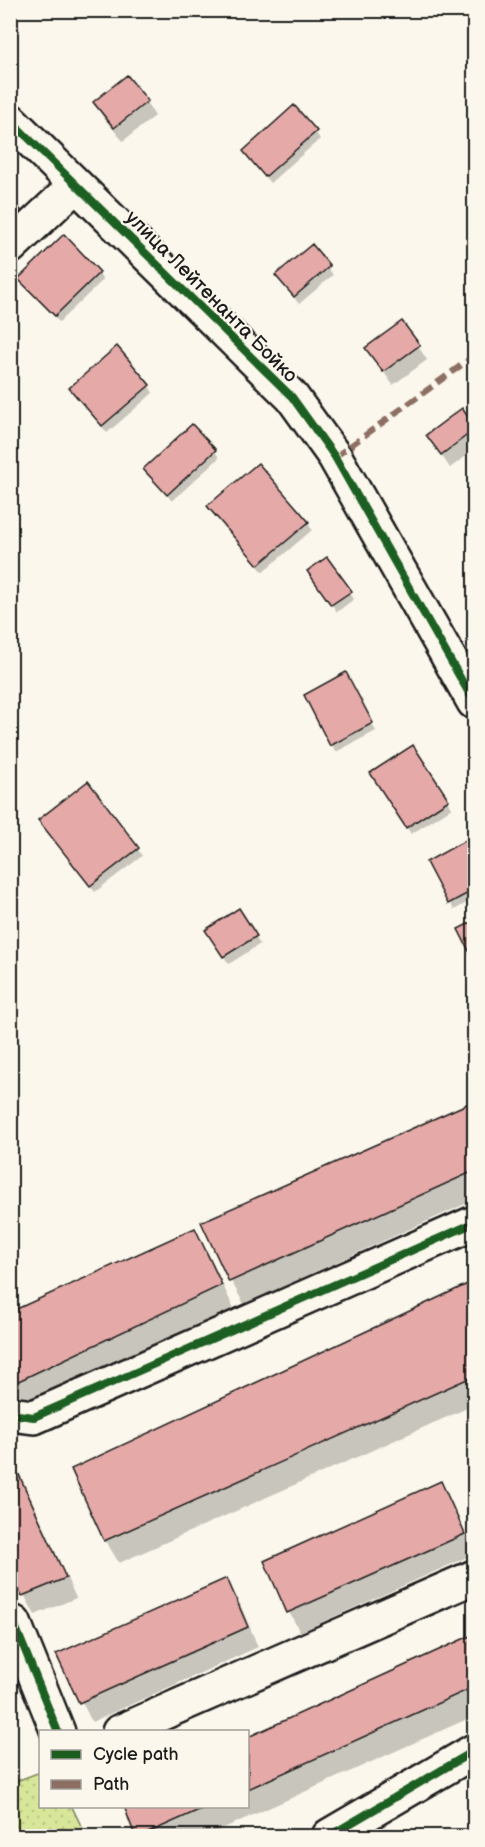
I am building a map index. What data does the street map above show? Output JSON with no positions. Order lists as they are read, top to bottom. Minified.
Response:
{"streets":{"street":["улица Лейтенанта Бойко"]},"legend":["Cycle path","Path"]}
